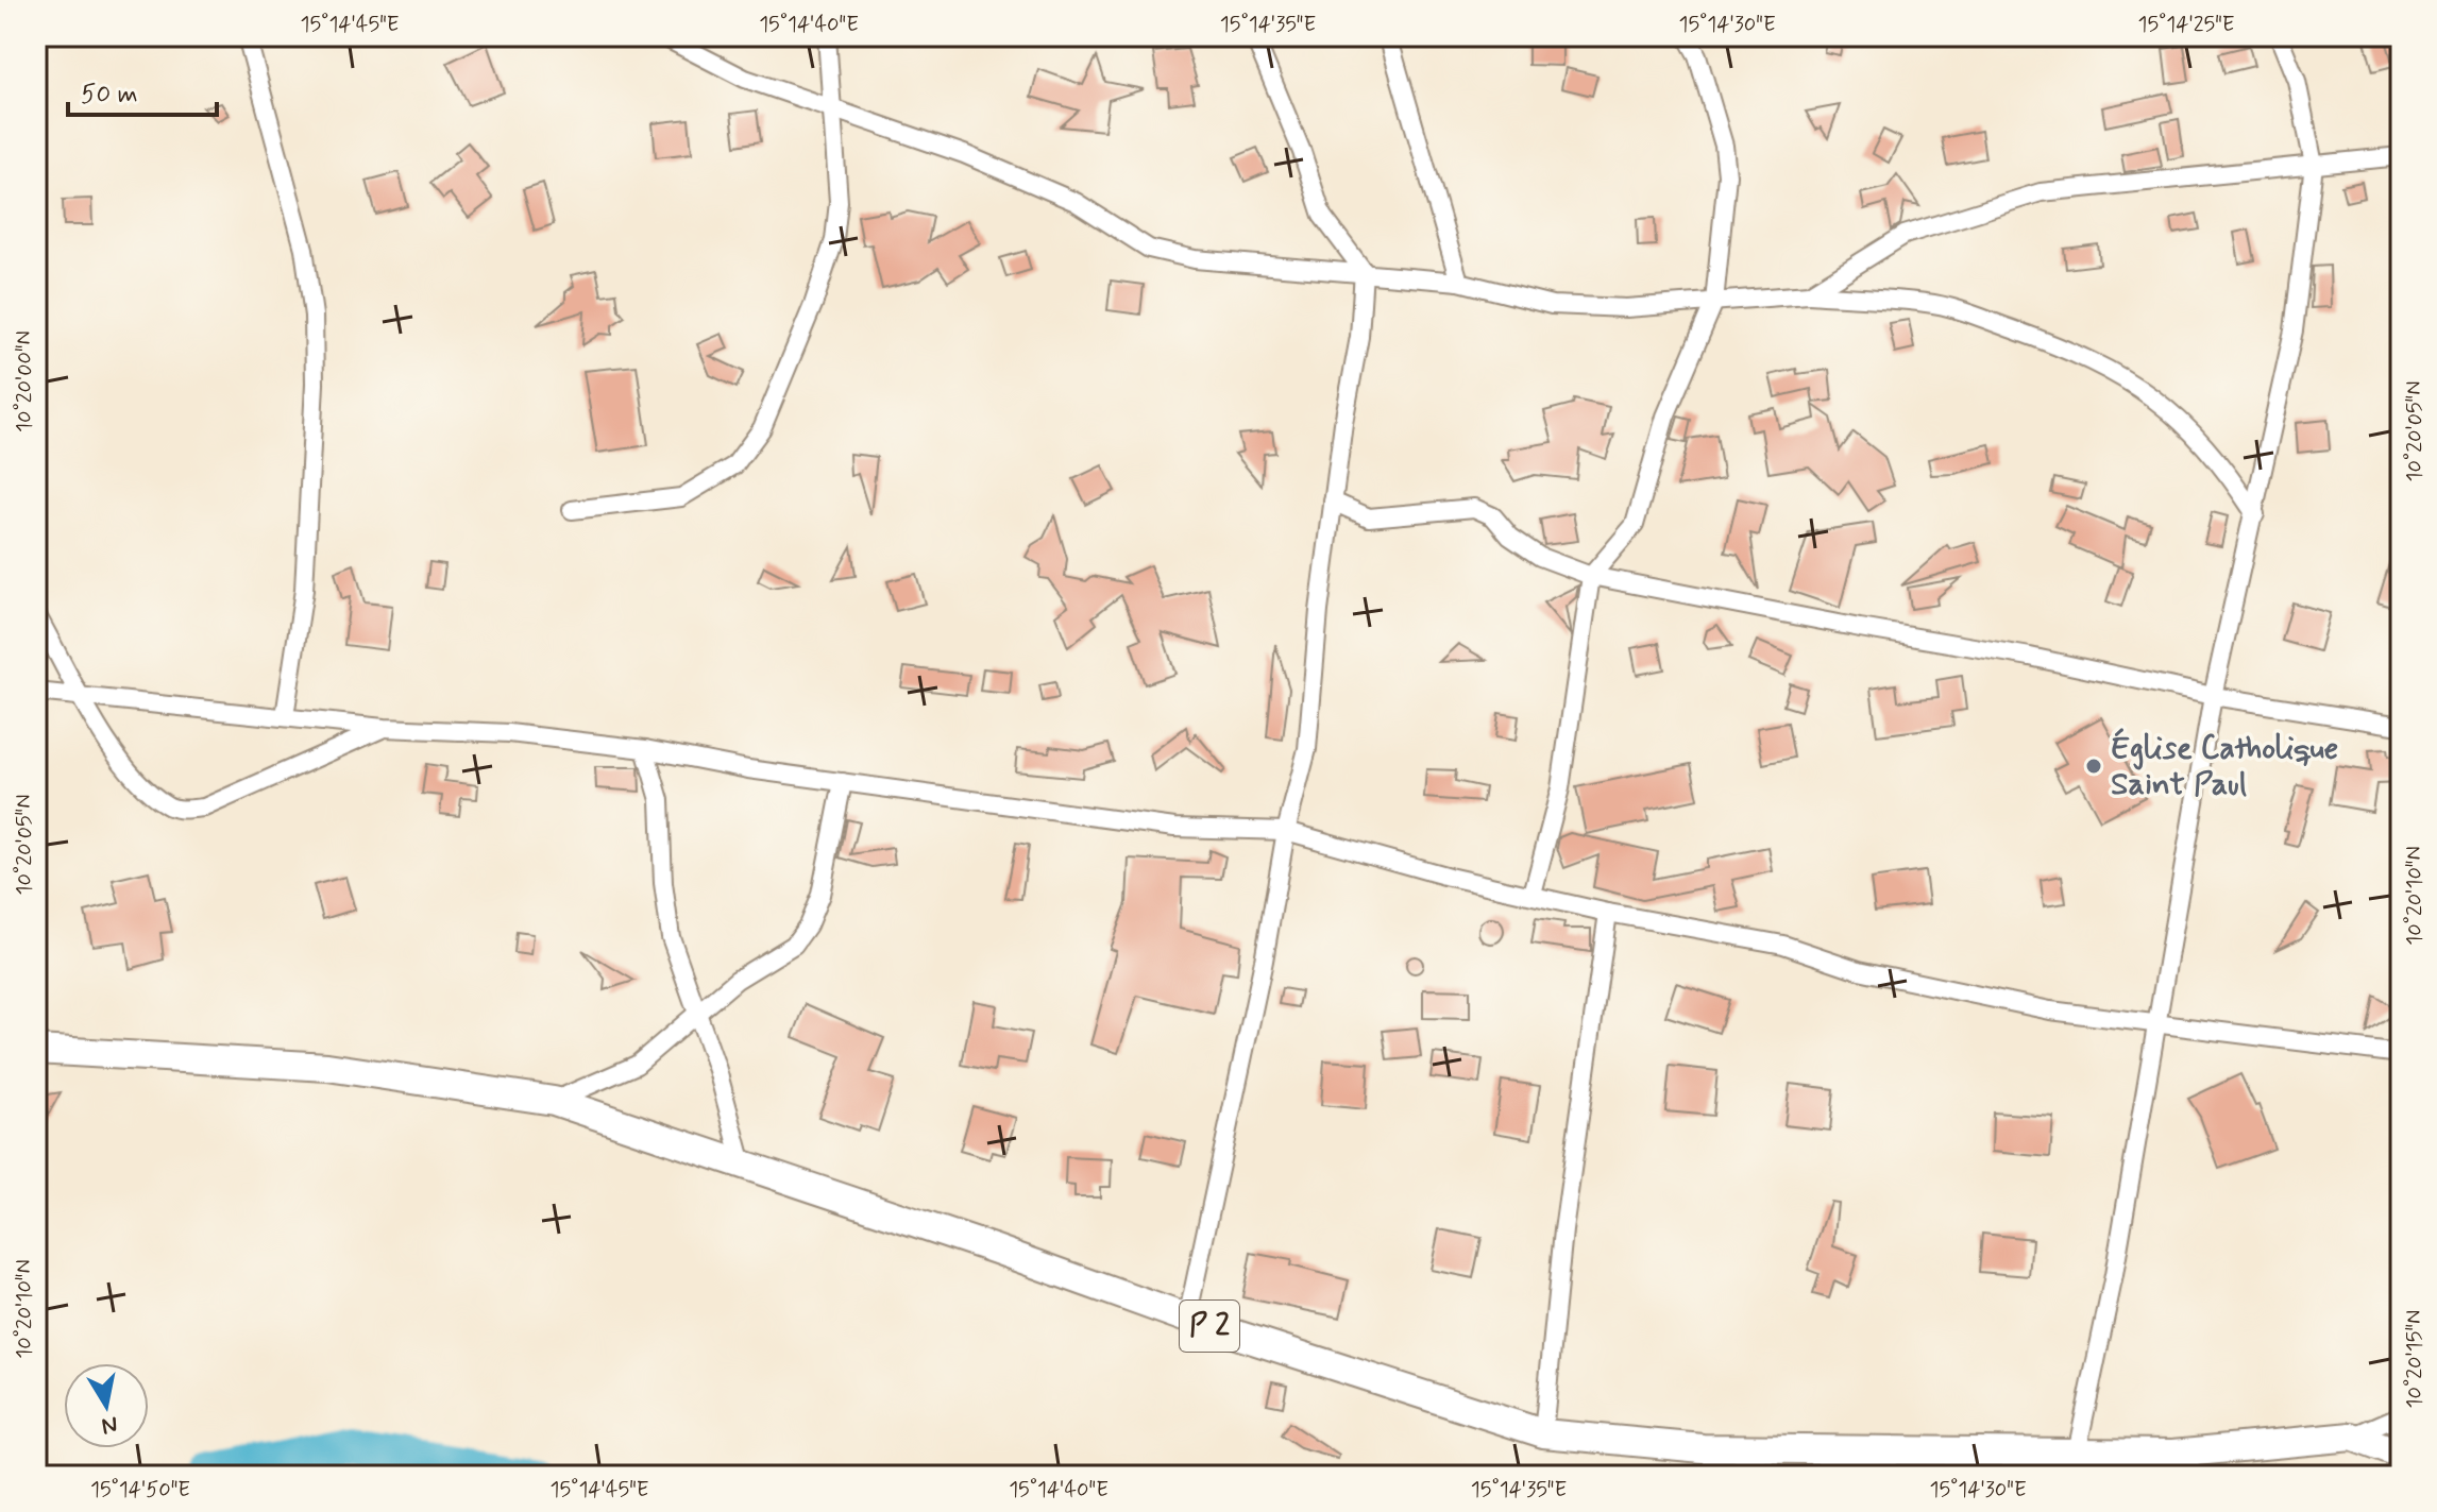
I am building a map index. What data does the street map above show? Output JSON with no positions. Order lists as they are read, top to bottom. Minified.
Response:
{"streets":{"main road":["P 2"]},"places":["Église Catholique Saint Paul"],"scale_bar":"50 m","north":"bottom","coordinates":["15°14'45\"E","15°14'40\"E","15°14'35\"E","15°14'30\"E","15°14'25\"E","10°20'00\"N","10°20'05\"N","10°20'10\"N","10°20'15\"N","15°14'50\"E"]}
